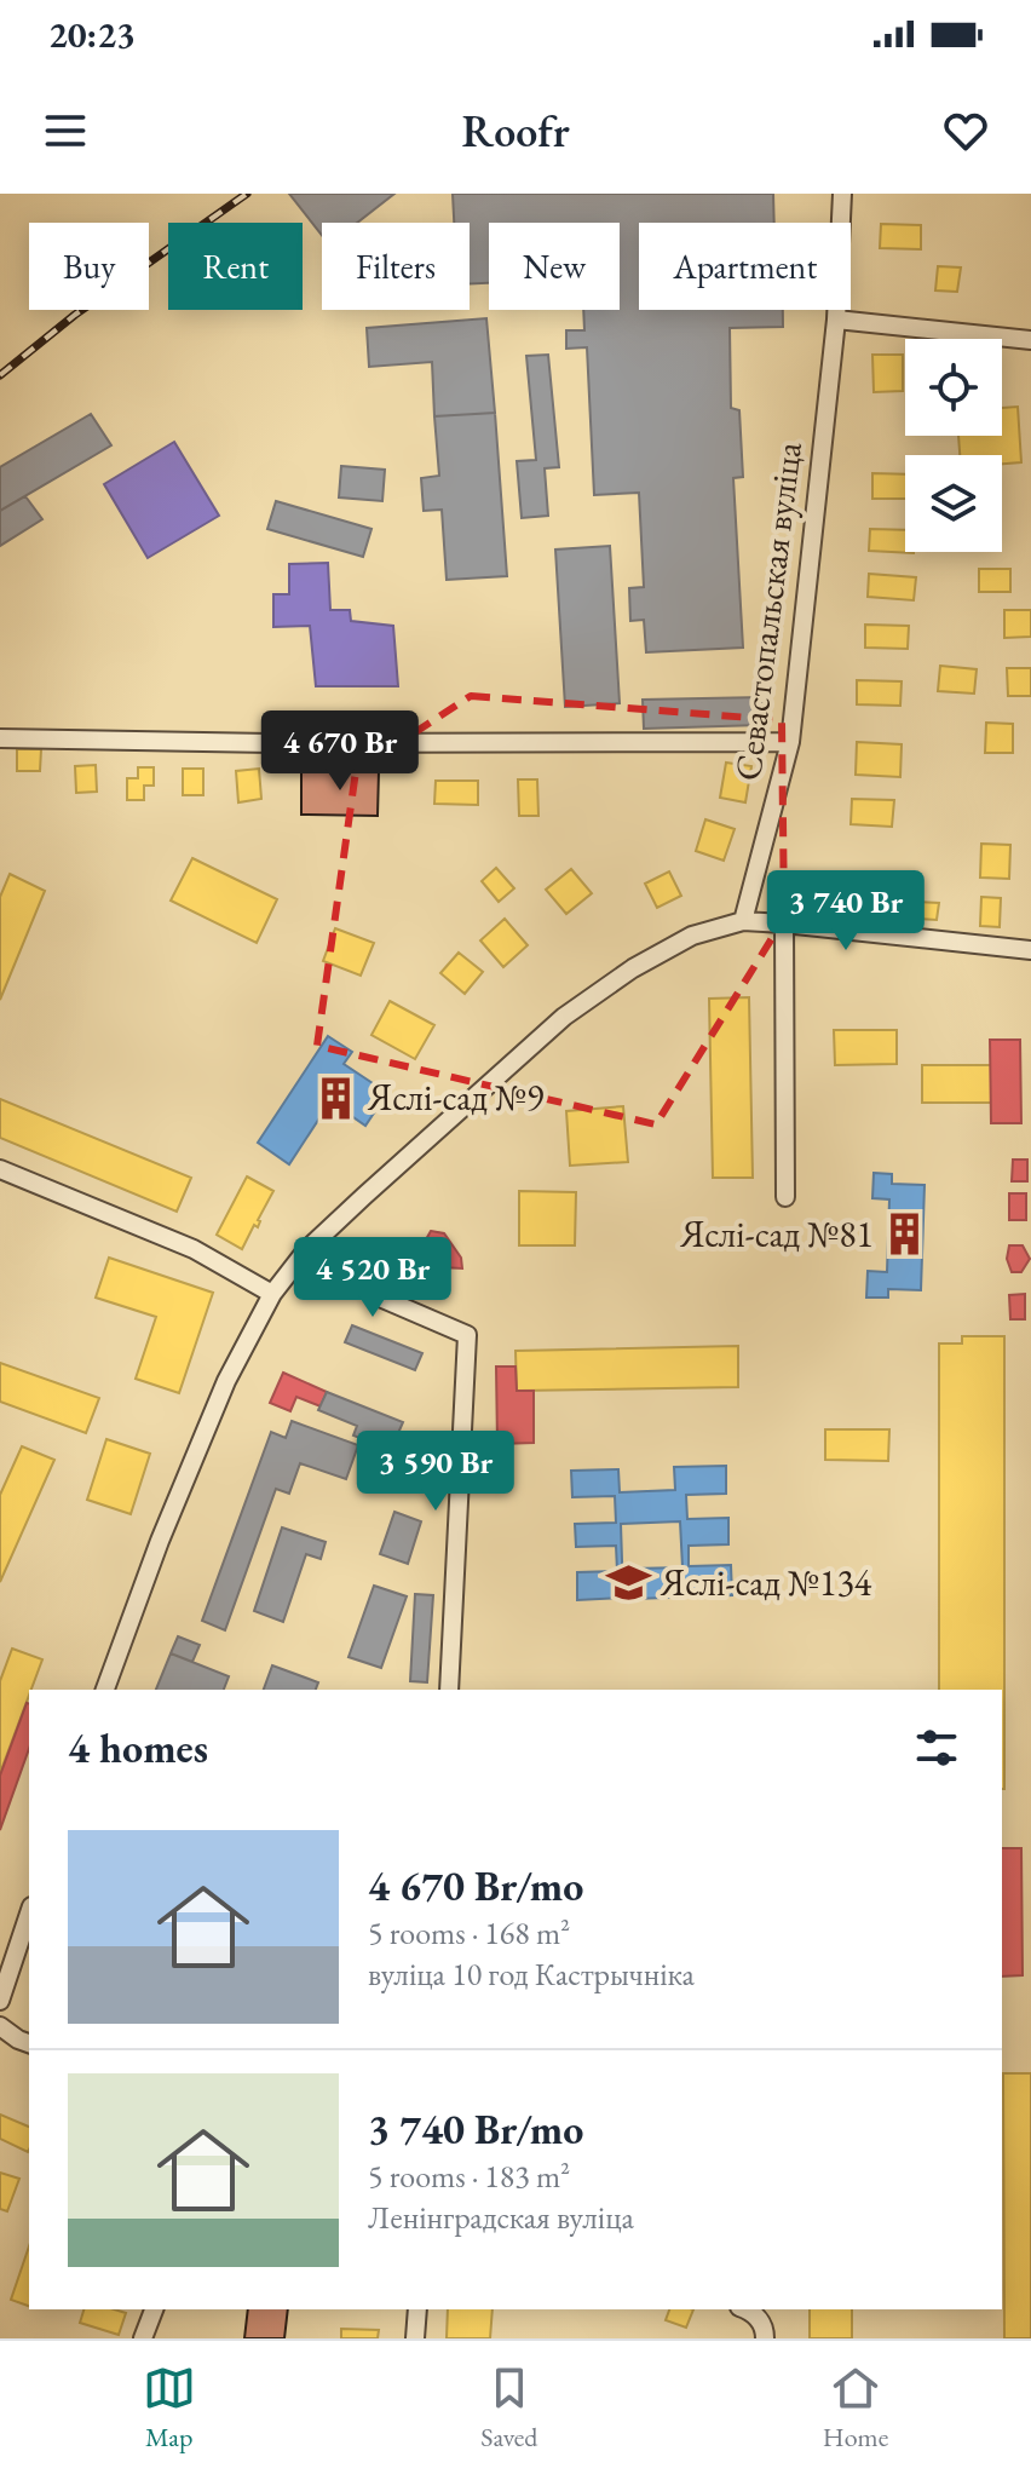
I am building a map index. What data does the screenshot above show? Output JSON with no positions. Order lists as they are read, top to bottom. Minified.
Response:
{"streets":{"street":["Севастопальская вуліца"]},"places":{"building":["Яслі-сад №9","Яслі-сад №81"],"school or university":["Яслі-сад №134"]},"page":{"status":"20:23","header":"Roofr","chip":["Buy","Rent","Filters","New","Apartment"],"price":["4 670 Br","3 740 Br","4 520 Br","3 590 Br"],"heading":"4 homes","list":[{"name":"4 670 Br/mo","note":"5 rooms · 168 m² · вуліца 10 год Кастрычніка"},{"name":"3 740 Br/mo","note":"5 rooms · 183 m² · Ленінградская вуліца"}],"tabs":["Map","Saved","Home"]}}
